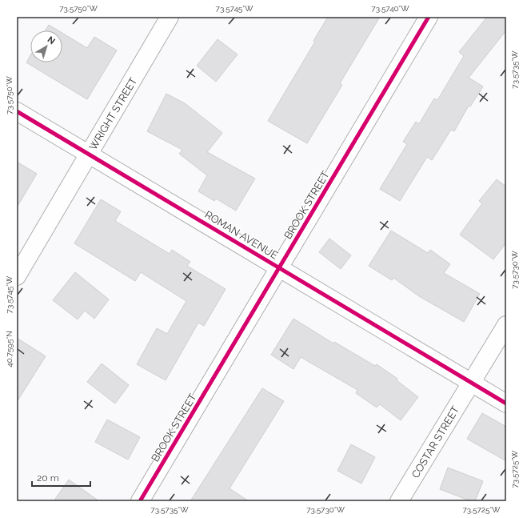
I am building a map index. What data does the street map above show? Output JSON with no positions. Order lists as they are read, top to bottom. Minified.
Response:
{"streets":{"street":["WRIGHT STREET","BROOK STREET","ROMAN AVENUE","COSTAR STREET"]},"crossings":[["WRIGHT STREET","ROMAN AVENUE"],["BROOK STREET","ROMAN AVENUE"],["ROMAN AVENUE","COSTAR STREET"]],"scale_bar":"20 m","north":"top right","coordinates":["73.5750°W","73.5745°W","73.5740°W","73.5735°W","73.5730°W","40.7595°N","73.5725°W"]}
